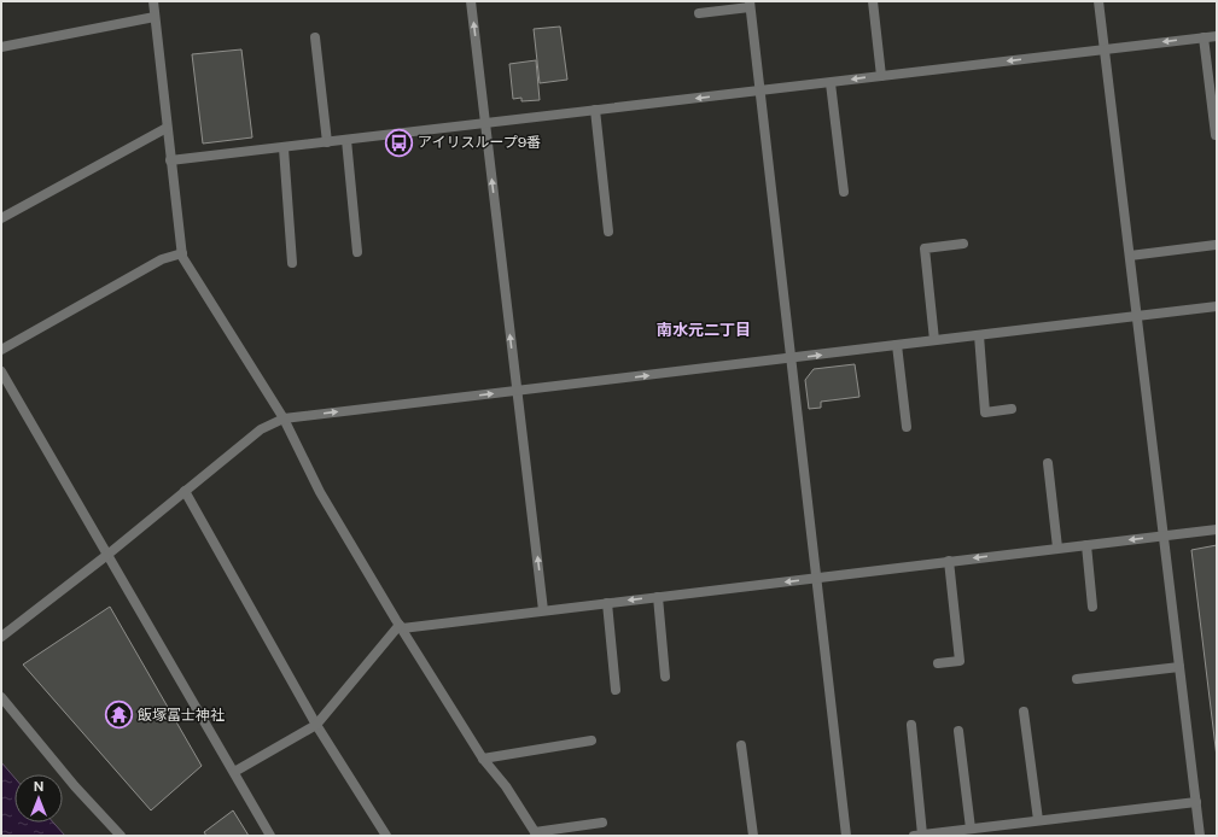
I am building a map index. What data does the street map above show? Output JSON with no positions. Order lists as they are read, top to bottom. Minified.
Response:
{"districts":["南水元二丁目"],"places":{"bus stop":["アイリスループ9番"],"temple":["飯塚冨士神社"]},"north":"top"}
